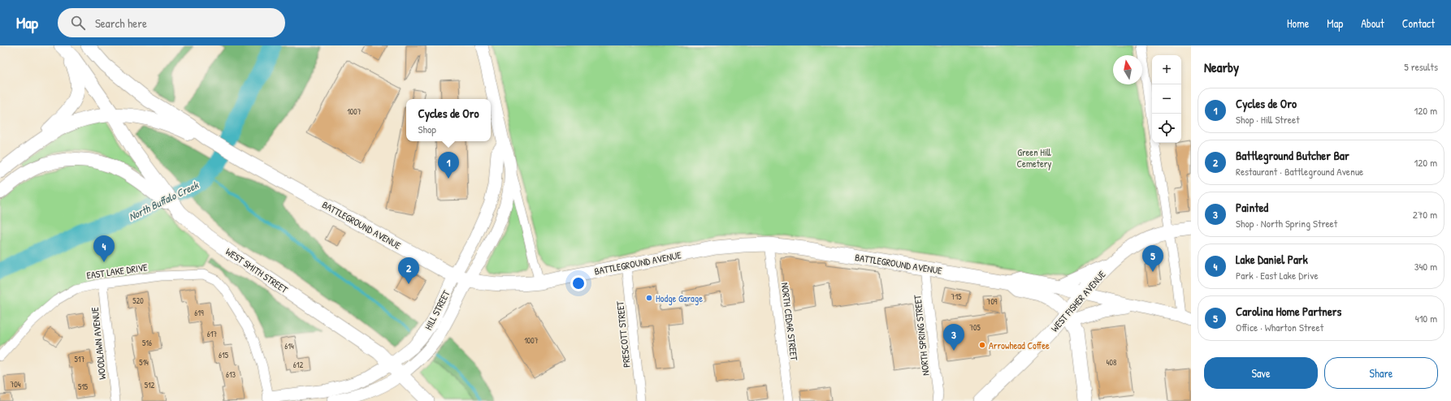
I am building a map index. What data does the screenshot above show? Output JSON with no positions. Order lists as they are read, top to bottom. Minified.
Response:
{"streets":{"main road":["BATTLEGROUND AVENUE","WEST SMITH STREET","WEST FISHER AVENUE"],"street":["EAST LAKE DRIVE","HILL STREET","NORTH CEDAR STREET","PRESCOTT STREET","NORTH SPRING STREET","WOODLAWN AVENUE"]},"crossings":[["BATTLEGROUND AVENUE","WEST FISHER AVENUE"],["BATTLEGROUND AVENUE","HILL STREET"],["BATTLEGROUND AVENUE","NORTH CEDAR STREET"],["BATTLEGROUND AVENUE","PRESCOTT STREET"],["BATTLEGROUND AVENUE","NORTH SPRING STREET"],["WEST SMITH STREET","HILL STREET"],["EAST LAKE DRIVE","HILL STREET"],["EAST LAKE DRIVE","WOODLAWN AVENUE"]],"water":["North Buffalo Creek"],"parks":["Green Hill Cemetery"],"places":["Hodge Garage","Arrowhead Coffee"],"house_numbers":["1007","715","520","709","619","705","617","1007","516","614","615","517","514","408","612","613","704","512","515"],"north":"top","page":{"header":"Map","search":"Search here","nav":["Home","Map","About","Contact"],"heading":["Nearby","5 results"],"map_buttons":["+","−"],"list":[{"mark":"1","name":"Cycles de Oro","note":"Shop · Hill Street","value":"120 m"},{"mark":"2","name":"Battleground Butcher Bar","note":"Restaurant · Battleground Avenue","value":"120 m"},{"mark":"3","name":"Painted","note":"Shop · North Spring Street","value":"270 m"},{"mark":"4","name":"Lake Daniel Park","note":"Park · East Lake Drive","value":"340 m"},{"mark":"5","name":"Carolina Home Partners","note":"Office · Wharton Street","value":"410 m"}],"popup":["Cycles de Oro","Shop"],"pins":["1","4","5","2","3"],"buttons":["Save","Share"]}}
